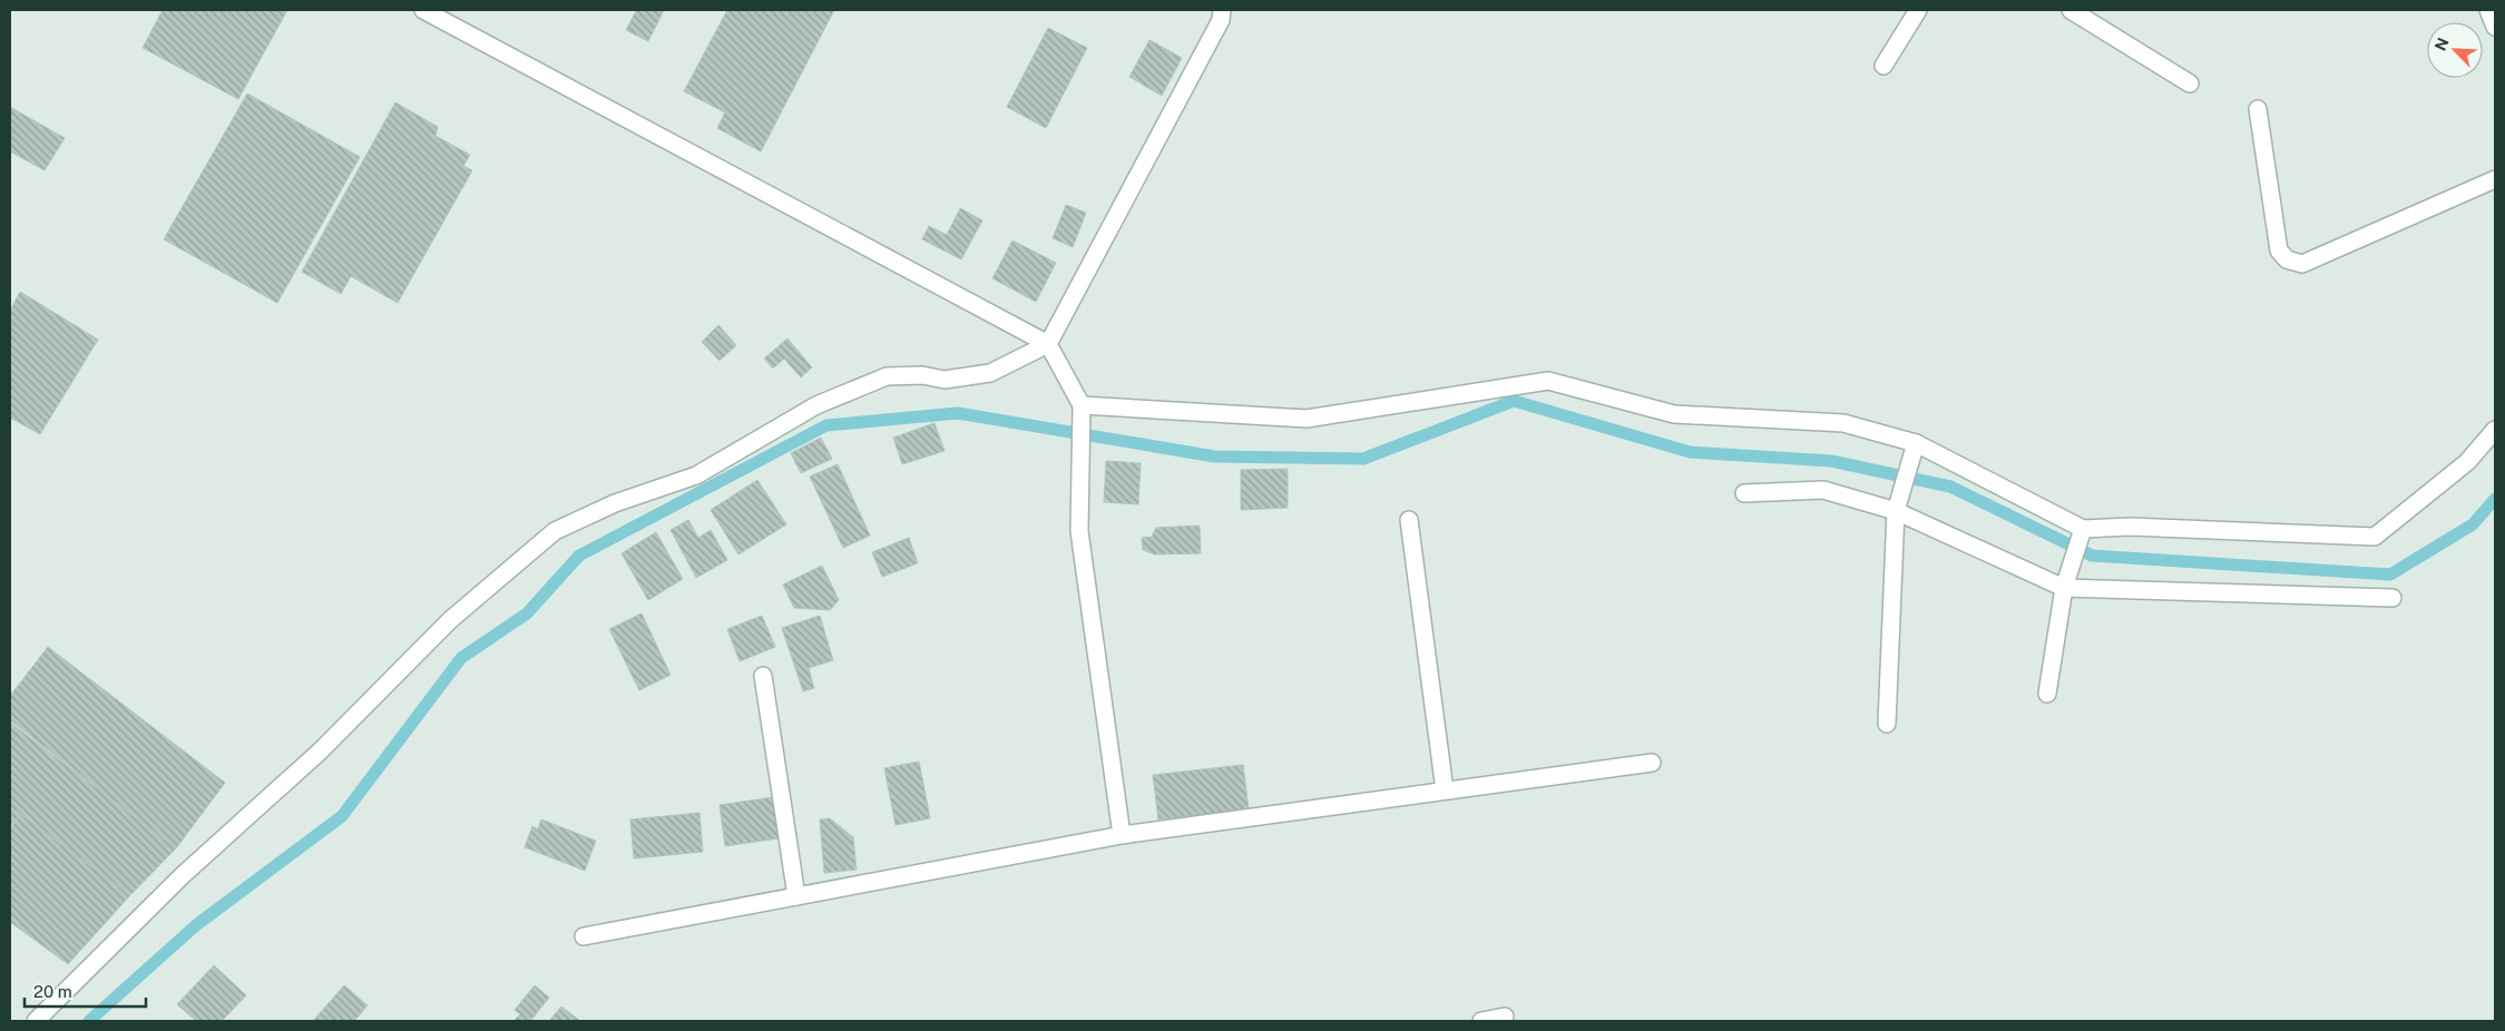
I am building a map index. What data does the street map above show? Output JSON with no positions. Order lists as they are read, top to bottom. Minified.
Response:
{"scale_bar":"20 m","north":"top left"}
